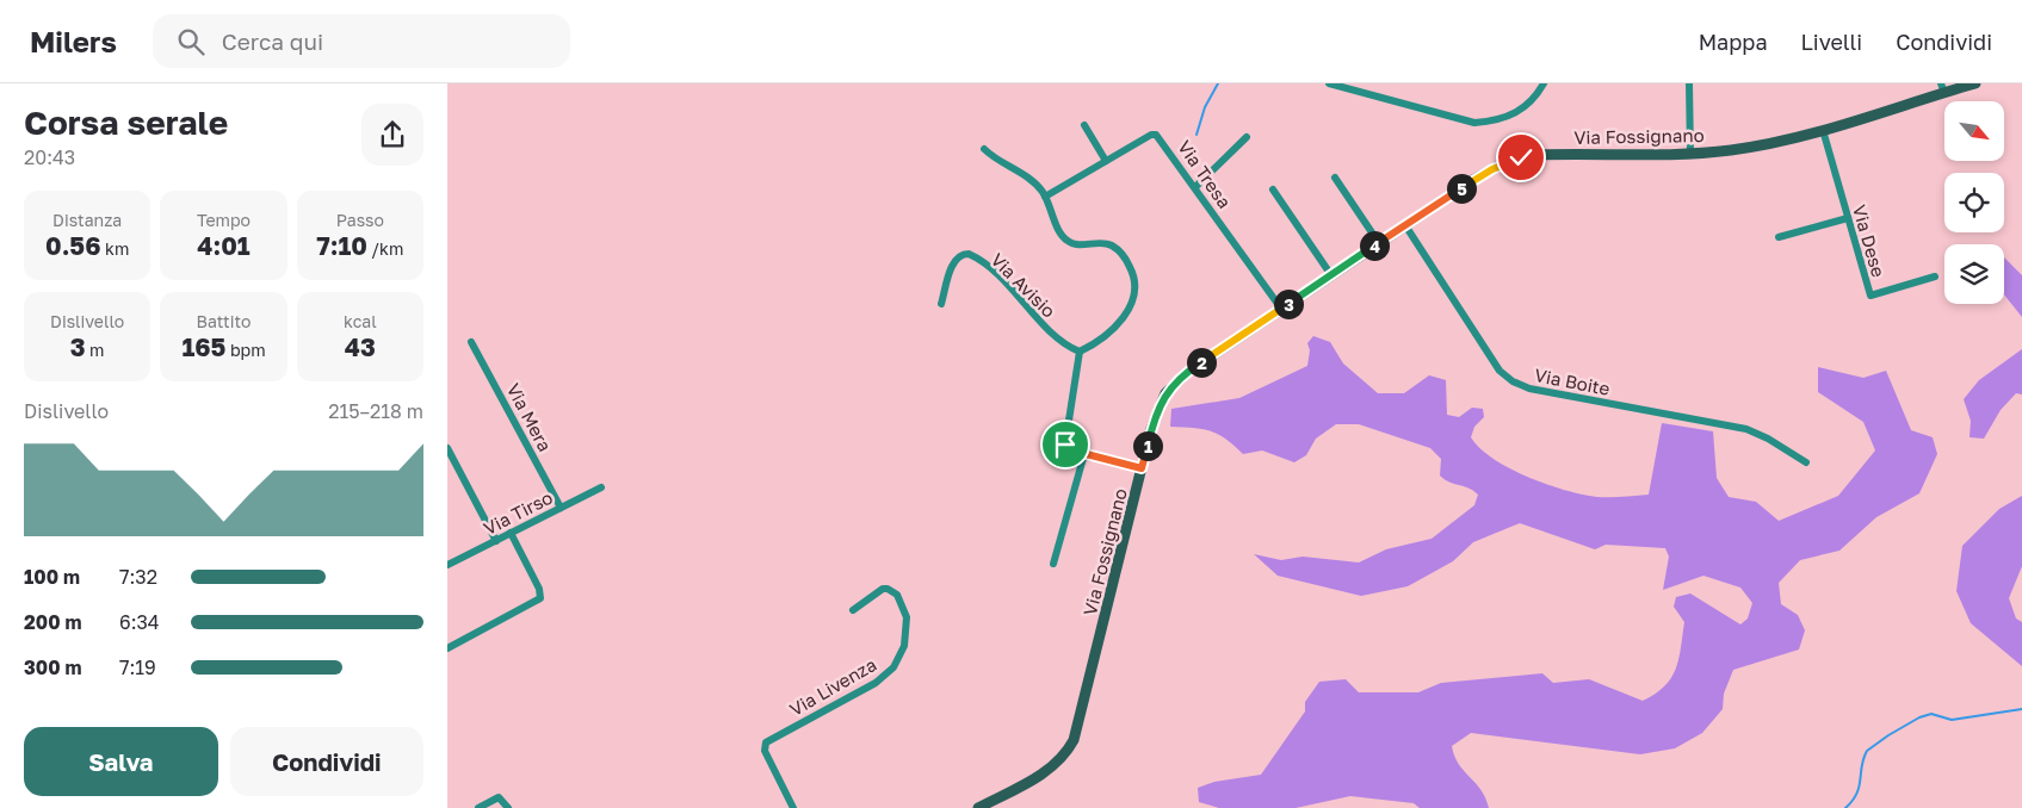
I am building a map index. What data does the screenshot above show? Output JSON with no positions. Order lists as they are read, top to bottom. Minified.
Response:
{"streets":{"street":["Via Fossignano","Via Tresa","Via Dese","Via Avisio","Via Boite","Via Mera","Via Tirso","Via Livenza"]},"crossings":[["Via Fossignano","Via Tresa"],["Via Fossignano","Via Dese"],["Via Fossignano","Via Boite"],["Via Mera","Via Tirso"]],"north":"bottom right","page":{"header":"Milers","search":"Cerca qui","nav":["Mappa","Livelli","Condividi"],"heading":["Corsa serale","20:43"],"pins":["5","4","3","2","1"],"stats":[["Distanza","0.56 km"],["Tempo","4:01"],["Passo","7:10 /km"],["Dislivello","3 m"],["Battito","165 bpm"],["kcal","43"]],"chart":["Dislivello","215–218 m"],"list":[{"name":"100 m","note":"7:32"},{"name":"200 m","note":"6:34"},{"name":"300 m","note":"7:19"}],"buttons":["Salva","Condividi"]}}
